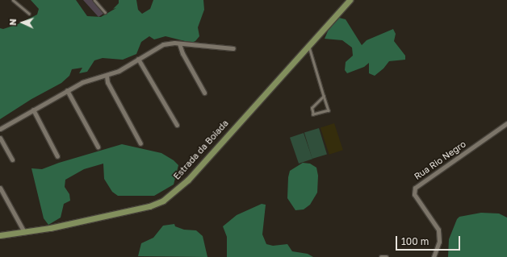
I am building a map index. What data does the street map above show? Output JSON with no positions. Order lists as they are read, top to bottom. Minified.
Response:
{"streets":{"main road":["Estrada da Boiada"],"street":["Rua Rio Negro"]},"scale_bar":"100 m","north":"left"}
